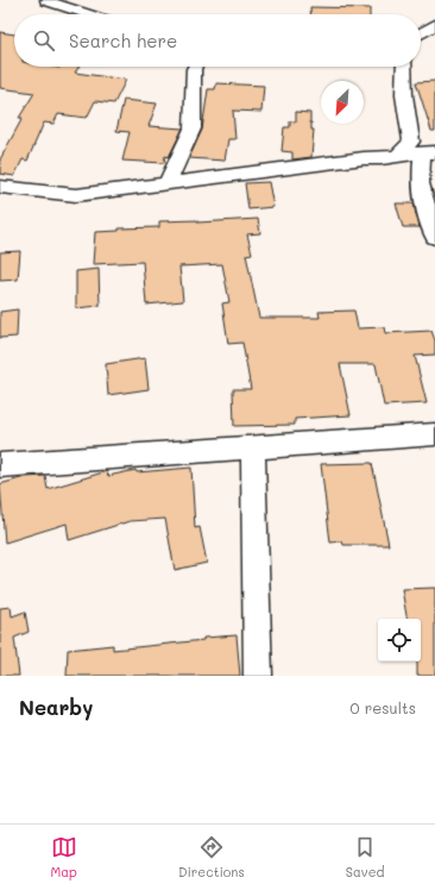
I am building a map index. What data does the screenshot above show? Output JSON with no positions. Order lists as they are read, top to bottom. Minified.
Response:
{"north":"bottom left","page":{"search":"Search here","heading":["Nearby","0 results"],"nav":["Map","Directions","Saved"]}}
